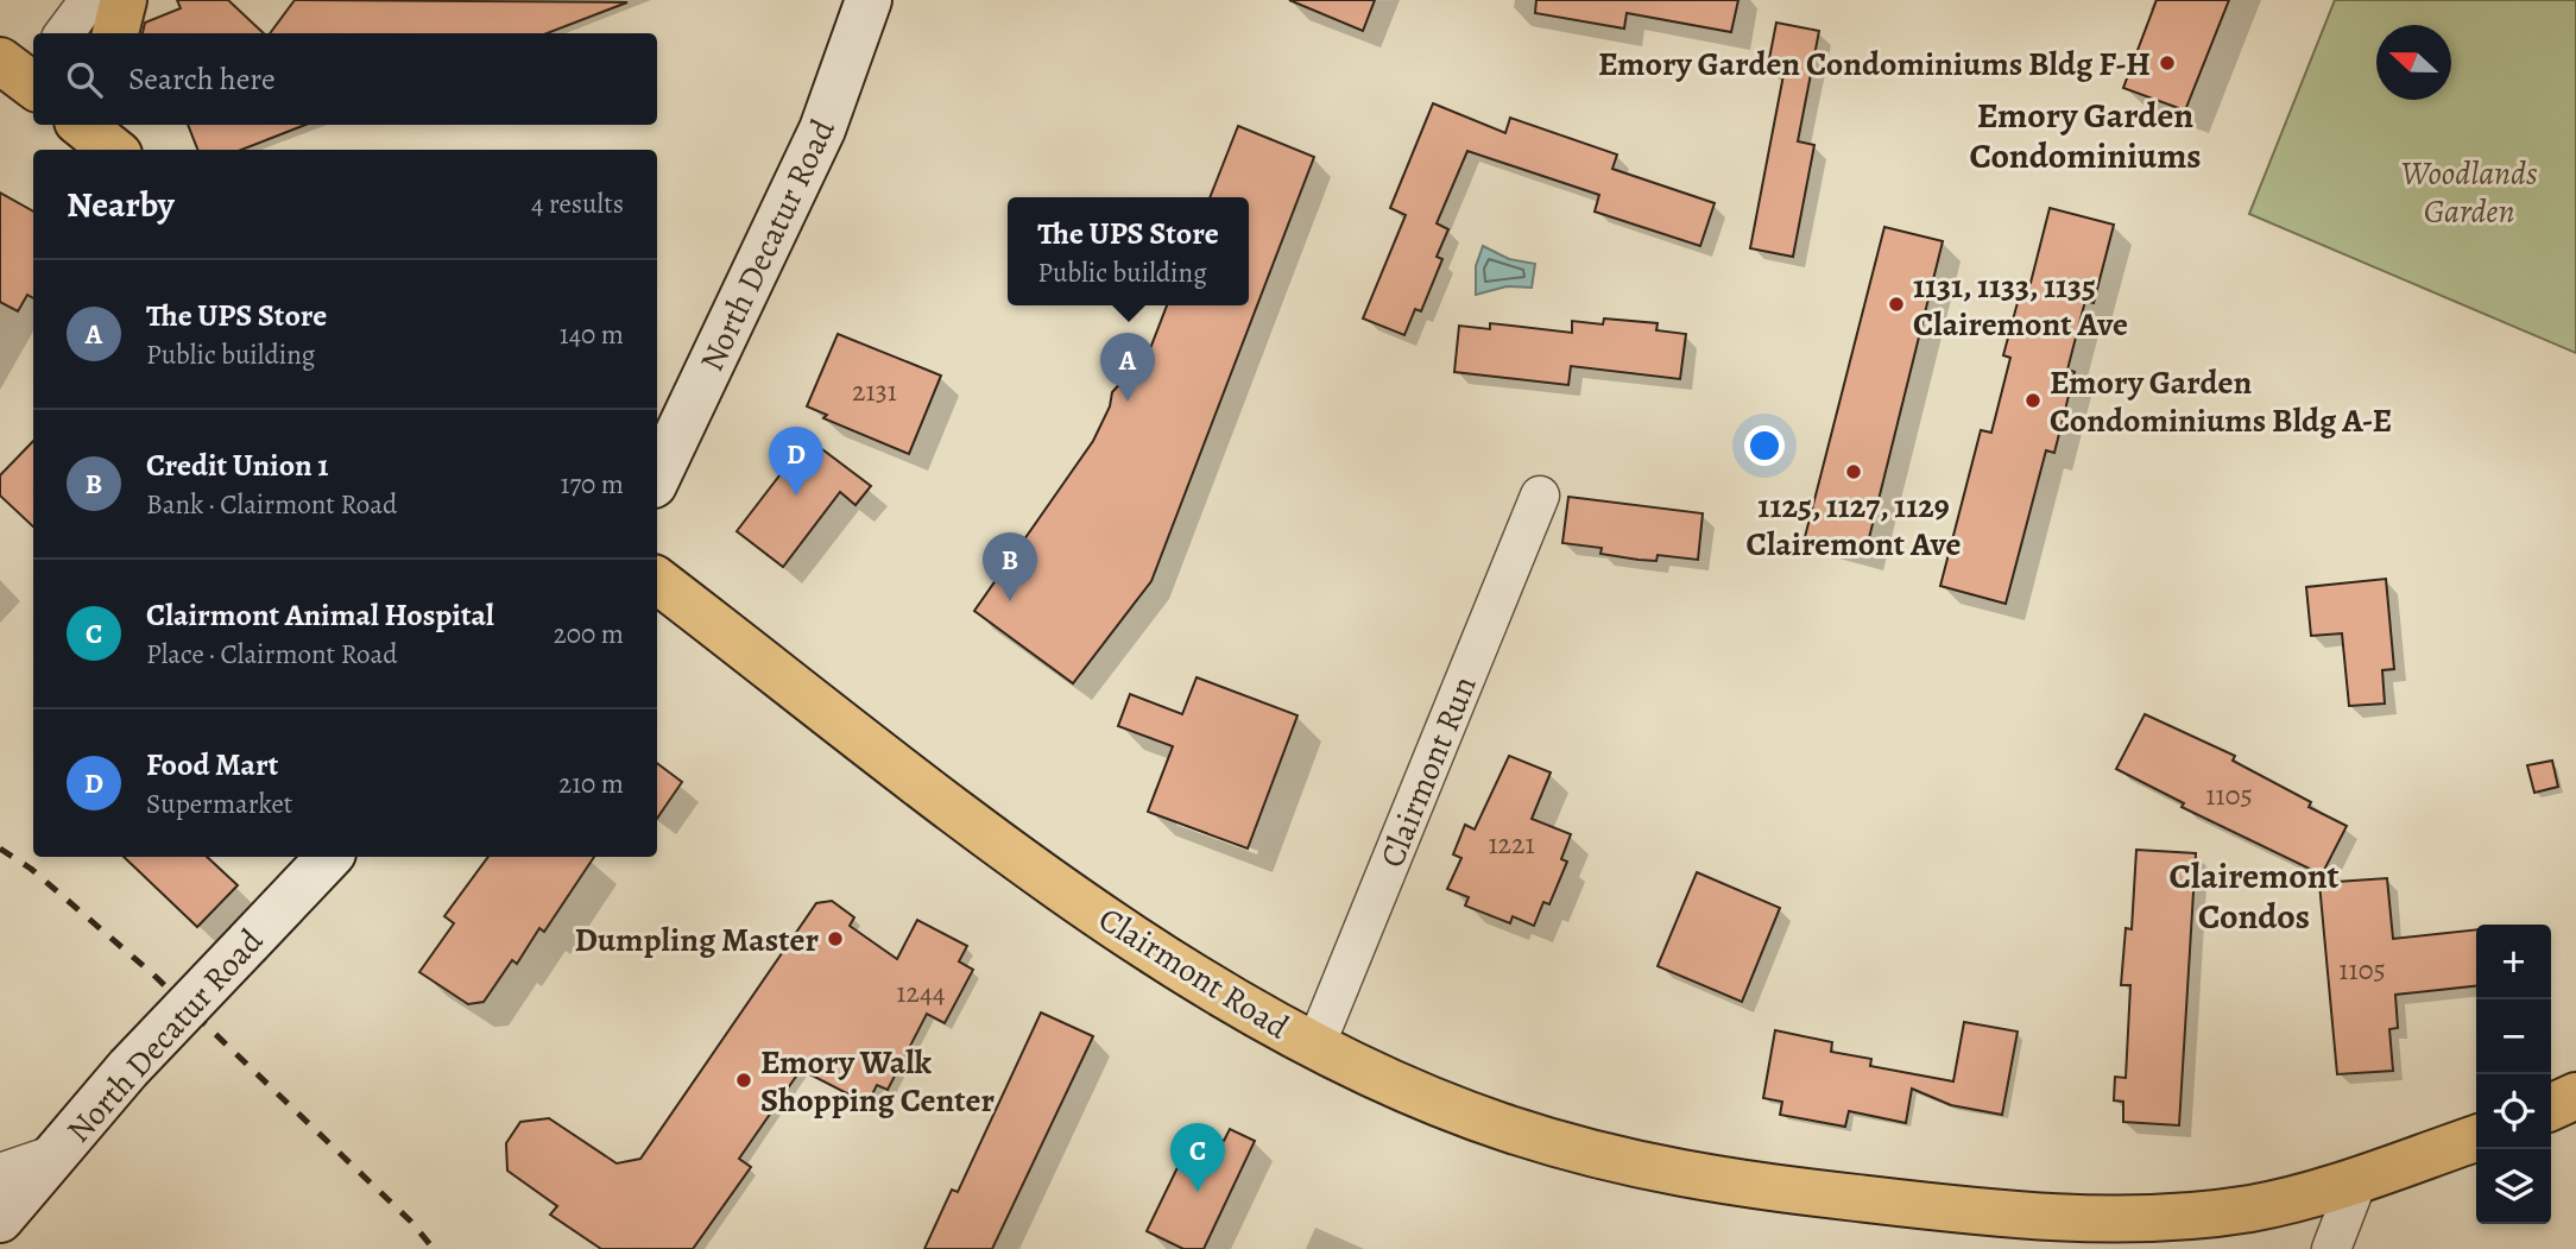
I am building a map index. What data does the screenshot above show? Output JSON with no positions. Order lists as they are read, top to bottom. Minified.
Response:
{"streets":{"main road":["North Decatur Road","Clairmont Road"],"street":["Clairmont Run"]},"crossings":[["Clairmont Run","Clairmont Road"]],"districts":["Emory Garden Condominiums","Clairemont Condos"],"parks":["Woodlands Garden"],"places":["Emory Garden Condominiums Bldg F-H","1131, 1133, 1135 Clairemont Ave","Emory Garden Condominiums Bldg A-E","1125, 1127, 1129 Clairemont Ave","Dumpling Master","Emory Walk Shopping Center"],"house_numbers":["2131","1105","1221","1105","1244"],"north":"left","page":{"search":"Search here","heading":["Nearby","4 results"],"popup":["The UPS Store","Public building"],"list":[{"mark":"A","name":"The UPS Store","note":"Public building","value":"140 m"},{"mark":"B","name":"Credit Union 1","note":"Bank · Clairmont Road","value":"170 m"},{"mark":"C","name":"Clairmont Animal Hospital","note":"Place · Clairmont Road","value":"200 m"},{"mark":"D","name":"Food Mart","note":"Supermarket","value":"210 m"}],"pins":["A","D","B","C"],"map_buttons":["+","−"]}}
